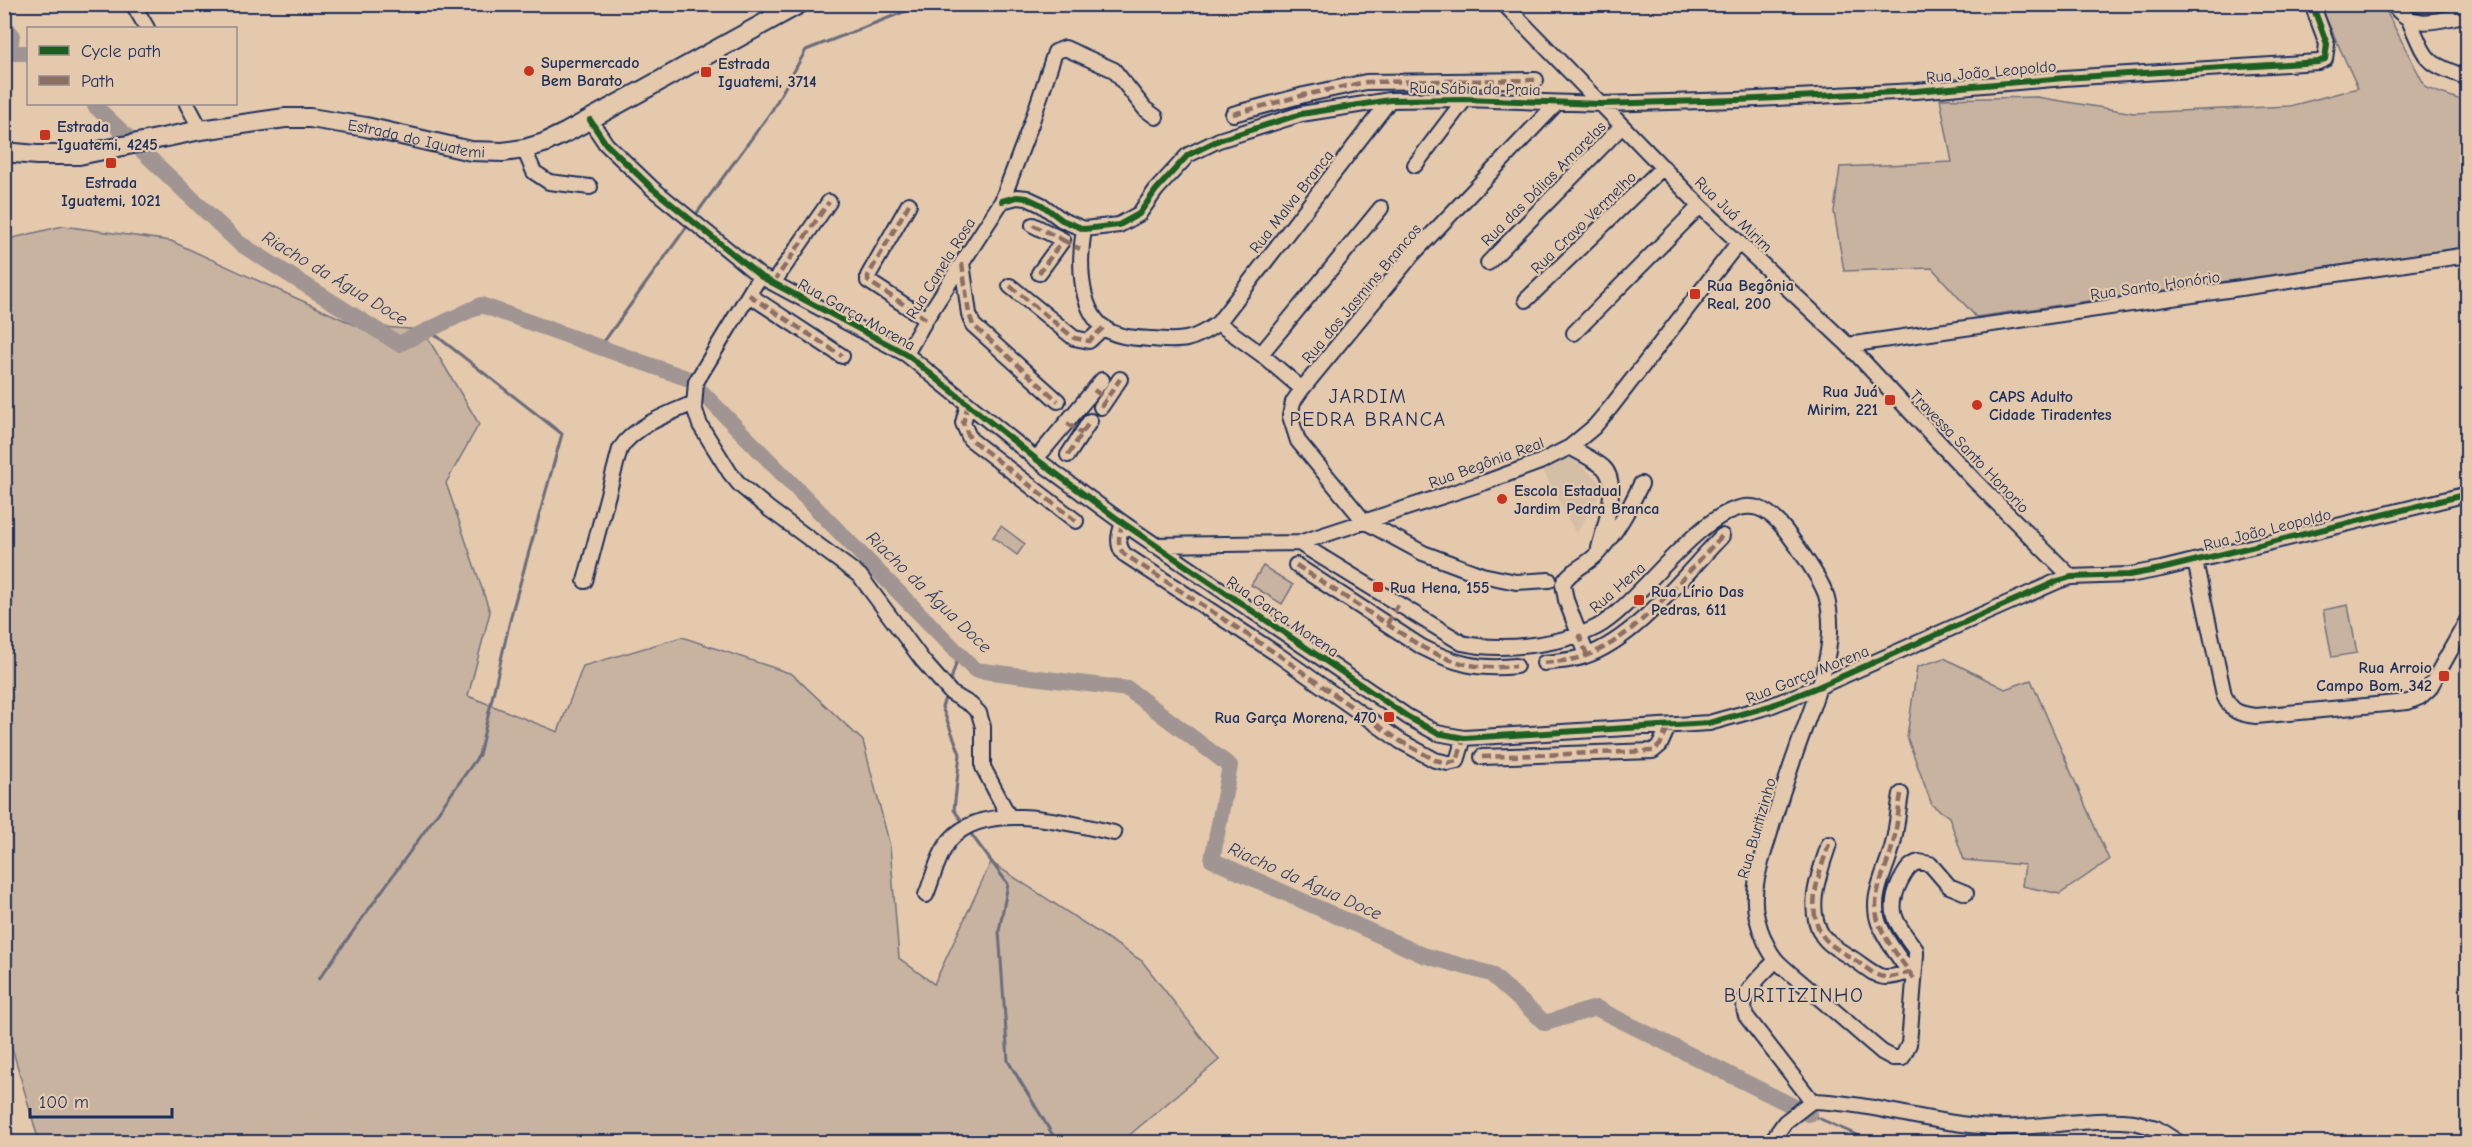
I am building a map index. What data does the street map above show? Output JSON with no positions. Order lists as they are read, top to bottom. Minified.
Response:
{"streets":{"main road":["Estrada do Iguatemi"],"street":["Rua João Leopoldo","Rua Sábia da Praia","Rua das Dálias Amarelas","Rua Malva Branca","Rua Juá Mirim","Rua Cravo Vermelho","Rua Canela Rosa","Rua Santo Honório","Rua dos Jasmins Brancos","Rua Garça Morena","Travessa Santo Honorio","Rua Begônia Real","Rua Hena","Rua Buritizinho"]},"crossings":[["Rua João Leopoldo","Rua Sábia da Praia"],["Rua João Leopoldo","Rua Juá Mirim"],["Rua João Leopoldo","Rua Garça Morena"],["Rua João Leopoldo","Travessa Santo Honorio"],["Rua Sábia da Praia","Rua Malva Branca"],["Rua Sábia da Praia","Rua Juá Mirim"],["Rua Sábia da Praia","Rua dos Jasmins Brancos"],["Estrada do Iguatemi","Rua Garça Morena"],["Rua das Dálias Amarelas","Rua Juá Mirim"],["Rua Juá Mirim","Rua Cravo Vermelho"],["Rua Juá Mirim","Rua Santo Honório"],["Rua Juá Mirim","Travessa Santo Honorio"],["Rua Juá Mirim","Rua Begônia Real"],["Rua Canela Rosa","Rua Garça Morena"],["Rua Santo Honório","Travessa Santo Honorio"],["Rua dos Jasmins Brancos","Rua Begônia Real"],["Rua Garça Morena","Travessa Santo Honorio"],["Rua Garça Morena","Rua Begônia Real"],["Rua Garça Morena","Rua Hena"],["Rua Garça Morena","Rua Buritizinho"],["Rua Begônia Real","Rua Hena"],["Rua Hena","Rua Buritizinho"]],"districts":["JARDIM PEDRA BRANCA","BURITIZINHO"],"water":["Riacho da Água Doce"],"places":{"other":["Supermercado Bem Barato","CAPS Adulto Cidade Tiradentes","Escola Estadual Jardim Pedra Branca"],"transit":["Estrada Iguatemi, 3714","Estrada Iguatemi, 4245","Estrada Iguatemi, 1021","Rua Begônia Real, 200","Rua Juá Mirim, 221","Rua Hena, 155","Rua Lírio Das Pedras, 611","Rua Arroio Campo Bom, 342","Rua Garça Morena, 470"]},"legend":["Cycle path","Path"],"scale_bar":"100 m"}
